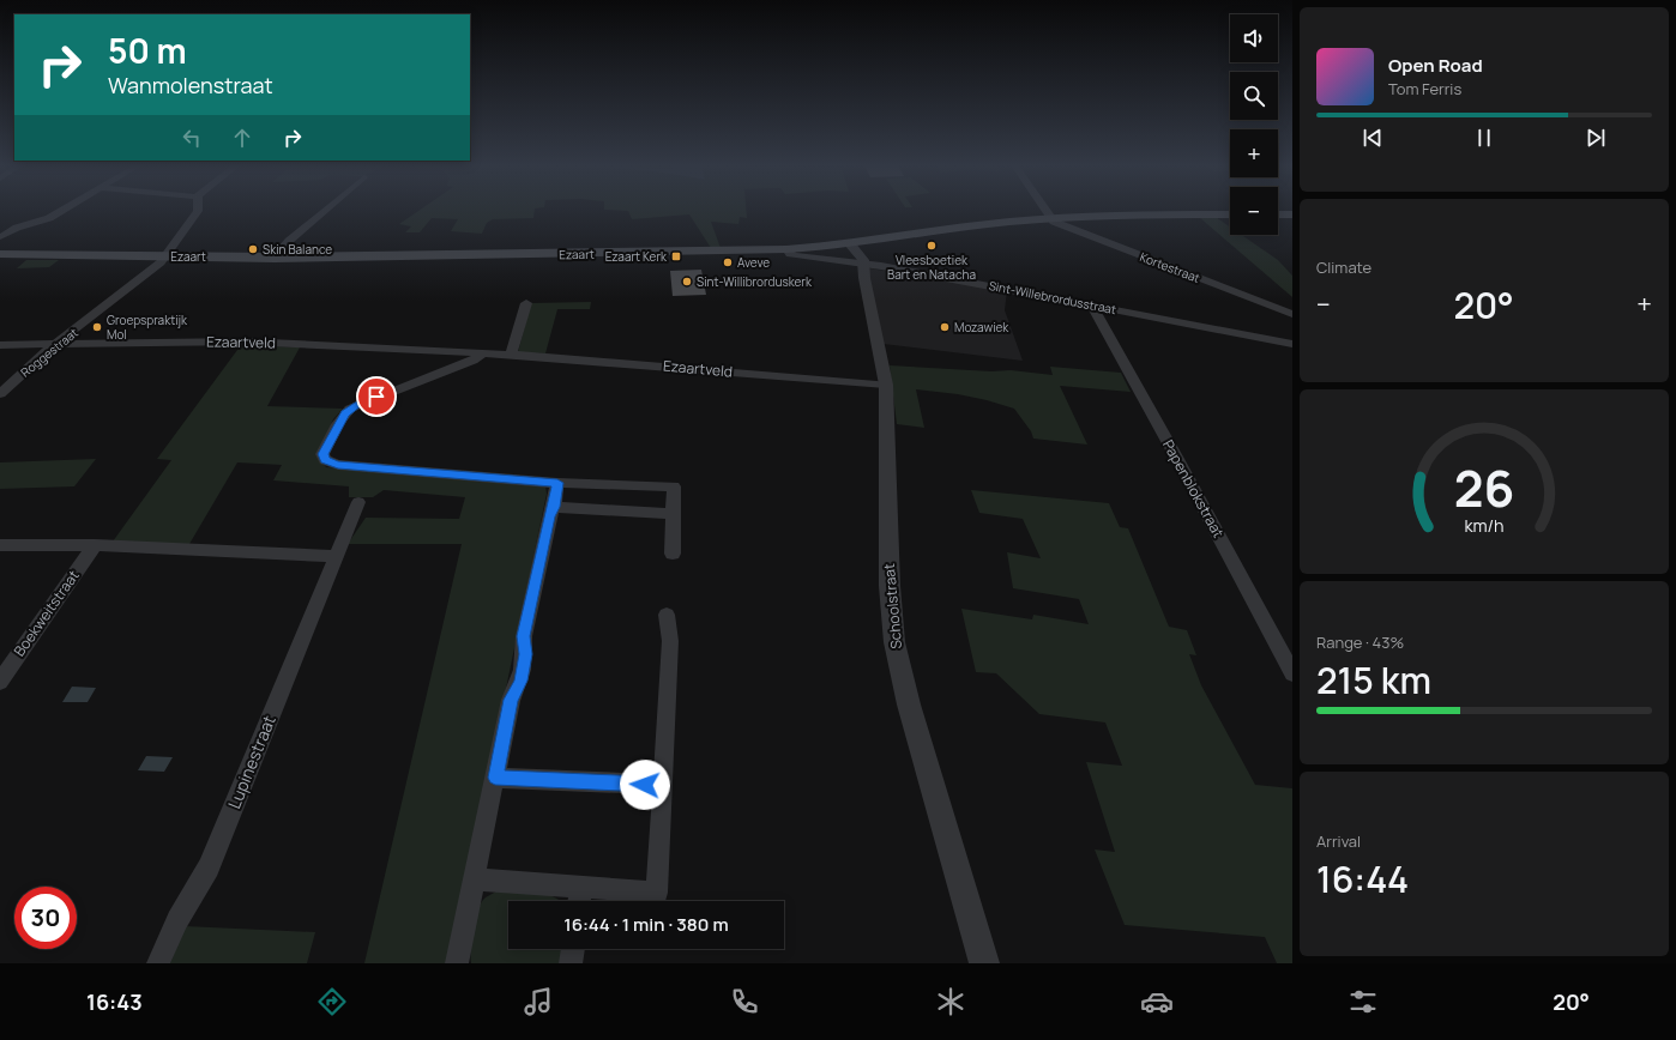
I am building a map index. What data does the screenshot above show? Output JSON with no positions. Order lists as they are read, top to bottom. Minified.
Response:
{"streets":{"main road":["Ezaart"],"street":["Kortestraat","Sint-Willebrordusstraat","Ezaartveld","Roggestraat","Papenblokstraat","Schoolstraat","Boekweitstraat","Lupinestraat"]},"crossings":[["Ezaart","Kortestraat"],["Ezaart","Sint-Willebrordusstraat"],["Ezaart","Roggestraat"],["Sint-Willebrordusstraat","Papenblokstraat"],["Sint-Willebrordusstraat","Schoolstraat"],["Ezaartveld","Roggestraat"],["Ezaartveld","Schoolstraat"]],"places":{"other":["Vleesboetiek Bart en Natacha","Skin Balance","Aveve","Sint-Willibrorduskerk","Groepspraktijk Mol","Mozawiek"],"transit":["Ezaart Kerk"]},"page":{"map_buttons":["+","−"],"turn":["50 m","Wanmolenstraat"],"song":["Open Road","Tom Ferris"],"tile":["Climate",["Range · 43%","215 km"],["Arrival","16:44"]],"heat":["−","20°","+"],"limit":"30","trip":"16:44 · 1 min · 380 m","tabs":["16:43","20°"],"gauge":["26","km/h"]}}
